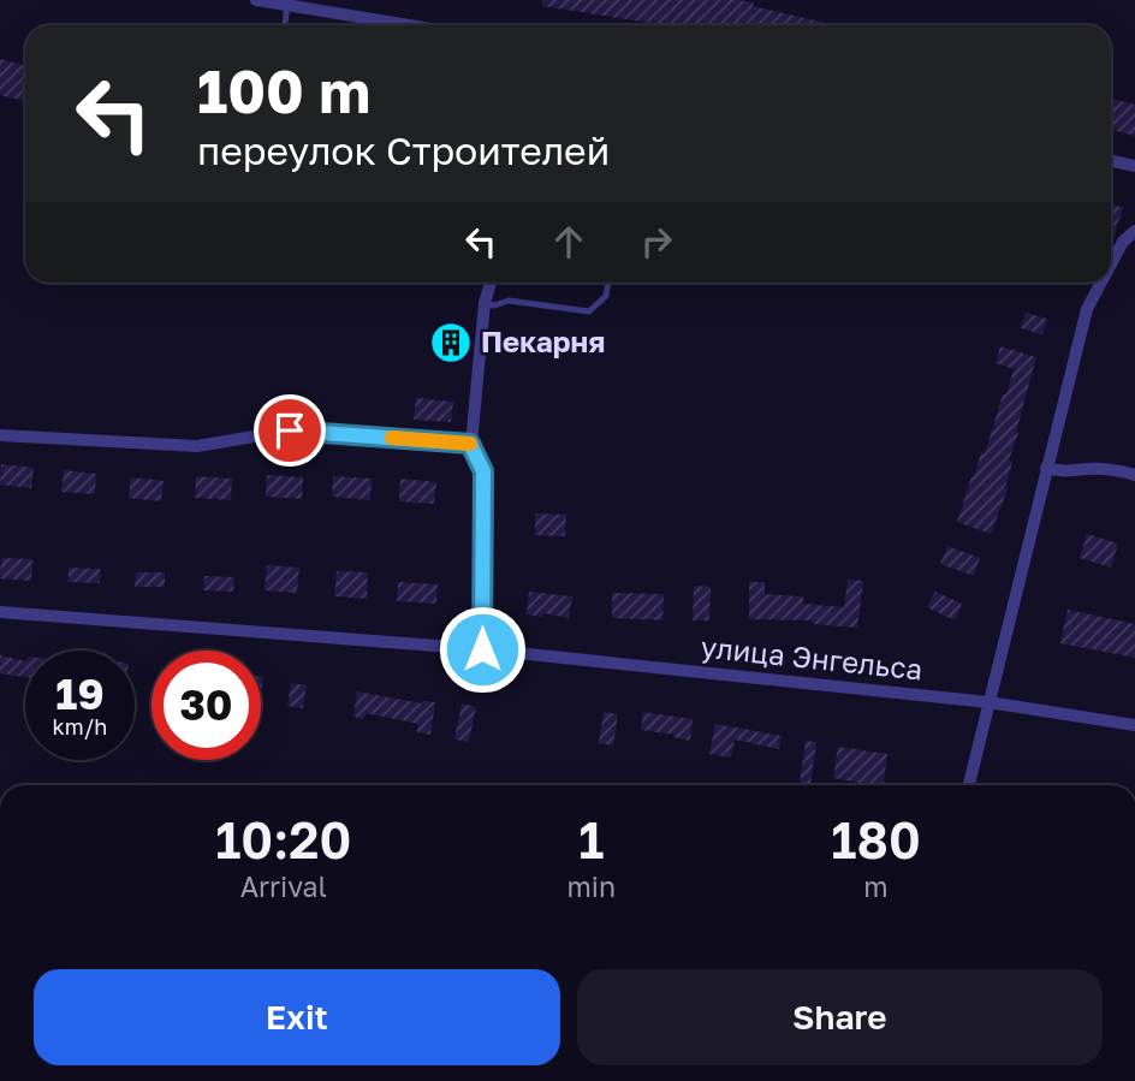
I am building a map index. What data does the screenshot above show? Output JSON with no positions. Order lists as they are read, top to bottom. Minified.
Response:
{"streets":{"street":["улица Энгельса"]},"places":{"building":["Пекарня"]},"page":{"turn":["100 m","переулок Строителей"],"speed":"19 km/h","limit":"30","eta":["10:20","Arrival","1","min","180","m"],"buttons":["Exit","Share"]}}
